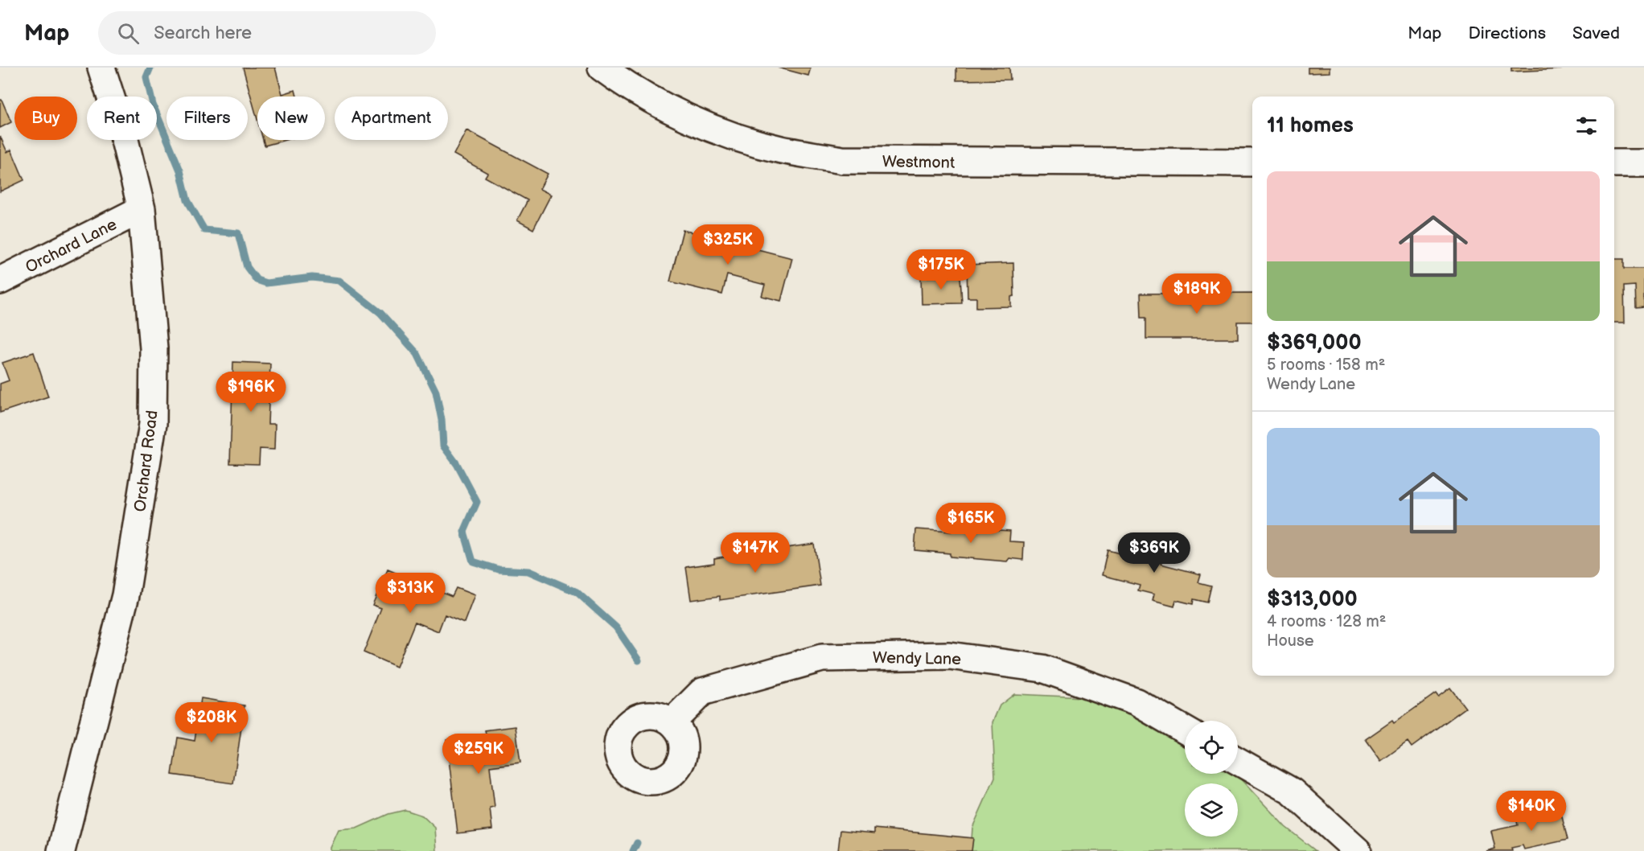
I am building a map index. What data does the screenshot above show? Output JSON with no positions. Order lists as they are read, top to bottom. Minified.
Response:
{"streets":{"street":["Westmont","Orchard Lane","Orchard Road","Wendy Lane"]},"crossings":[["Orchard Lane","Orchard Road"]],"page":{"header":"Map","search":"Search here","nav":["Map","Directions","Saved"],"chip":["Buy","Rent","Filters","New","Apartment"],"heading":"11 homes","list":[{"name":"$369,000","note":"5 rooms · 158 m² · Wendy Lane"},{"name":"$313,000","note":"4 rooms · 128 m² · House"}],"price":["$325K","$175K","$189K","$196K","$165K","$147K","$369K","$313K","$208K","$259K","$140K"]}}
